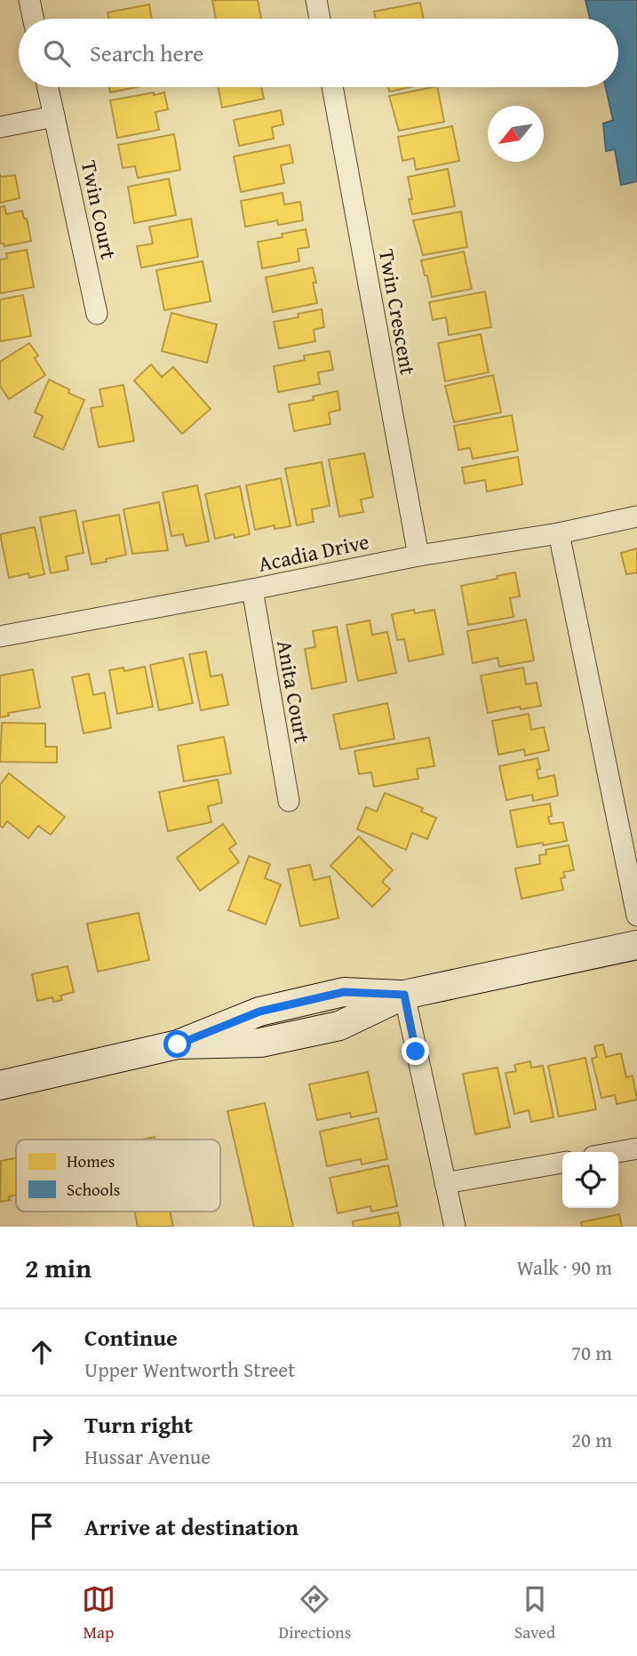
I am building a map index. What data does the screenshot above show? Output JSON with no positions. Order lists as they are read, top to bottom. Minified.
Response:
{"streets":{"street":["Twin Court","Twin Crescent","Acadia Drive","Anita Court"]},"crossings":[["Twin Crescent","Acadia Drive"],["Acadia Drive","Anita Court"]],"legend":["Homes","Schools"],"north":"bottom left","page":{"search":"Search here","heading":["2 min","Walk · 90 m"],"list":[["Continue","Upper Wentworth Street","70 m"],["Turn right","Hussar Avenue","20 m"],"Arrive at destination"],"nav":["Map","Directions","Saved"]}}
